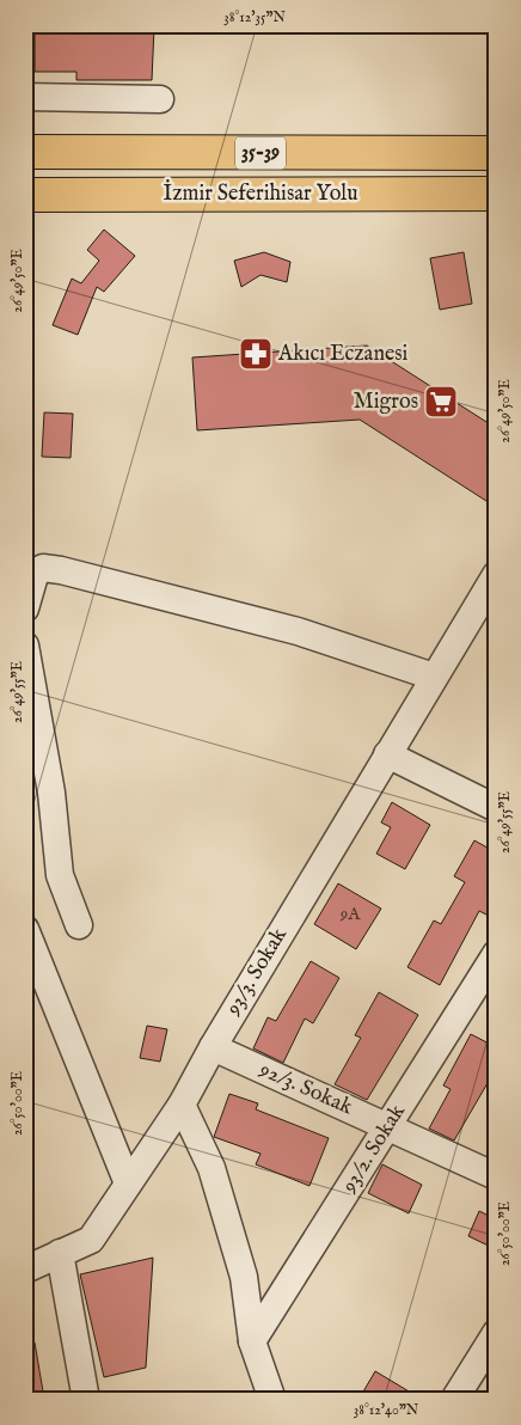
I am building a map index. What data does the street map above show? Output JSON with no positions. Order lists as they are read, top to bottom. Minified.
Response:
{"streets":{"main road":["35-39","İzmir Seferihisar Yolu"],"street":["93/3. Sokak","92/3. Sokak","93/2. Sokak"]},"crossings":[["93/3. Sokak","92/3. Sokak"],["92/3. Sokak","93/2. Sokak"]],"places":{"pharmacy":["Akıcı Eczanesi"],"supermarket":["Migros"]},"house_numbers":["9A"],"coordinates":["38°12'35\"N","26°49'50\"E","26°49'55\"E","26°50'00\"E","38°12'40\"N"]}
